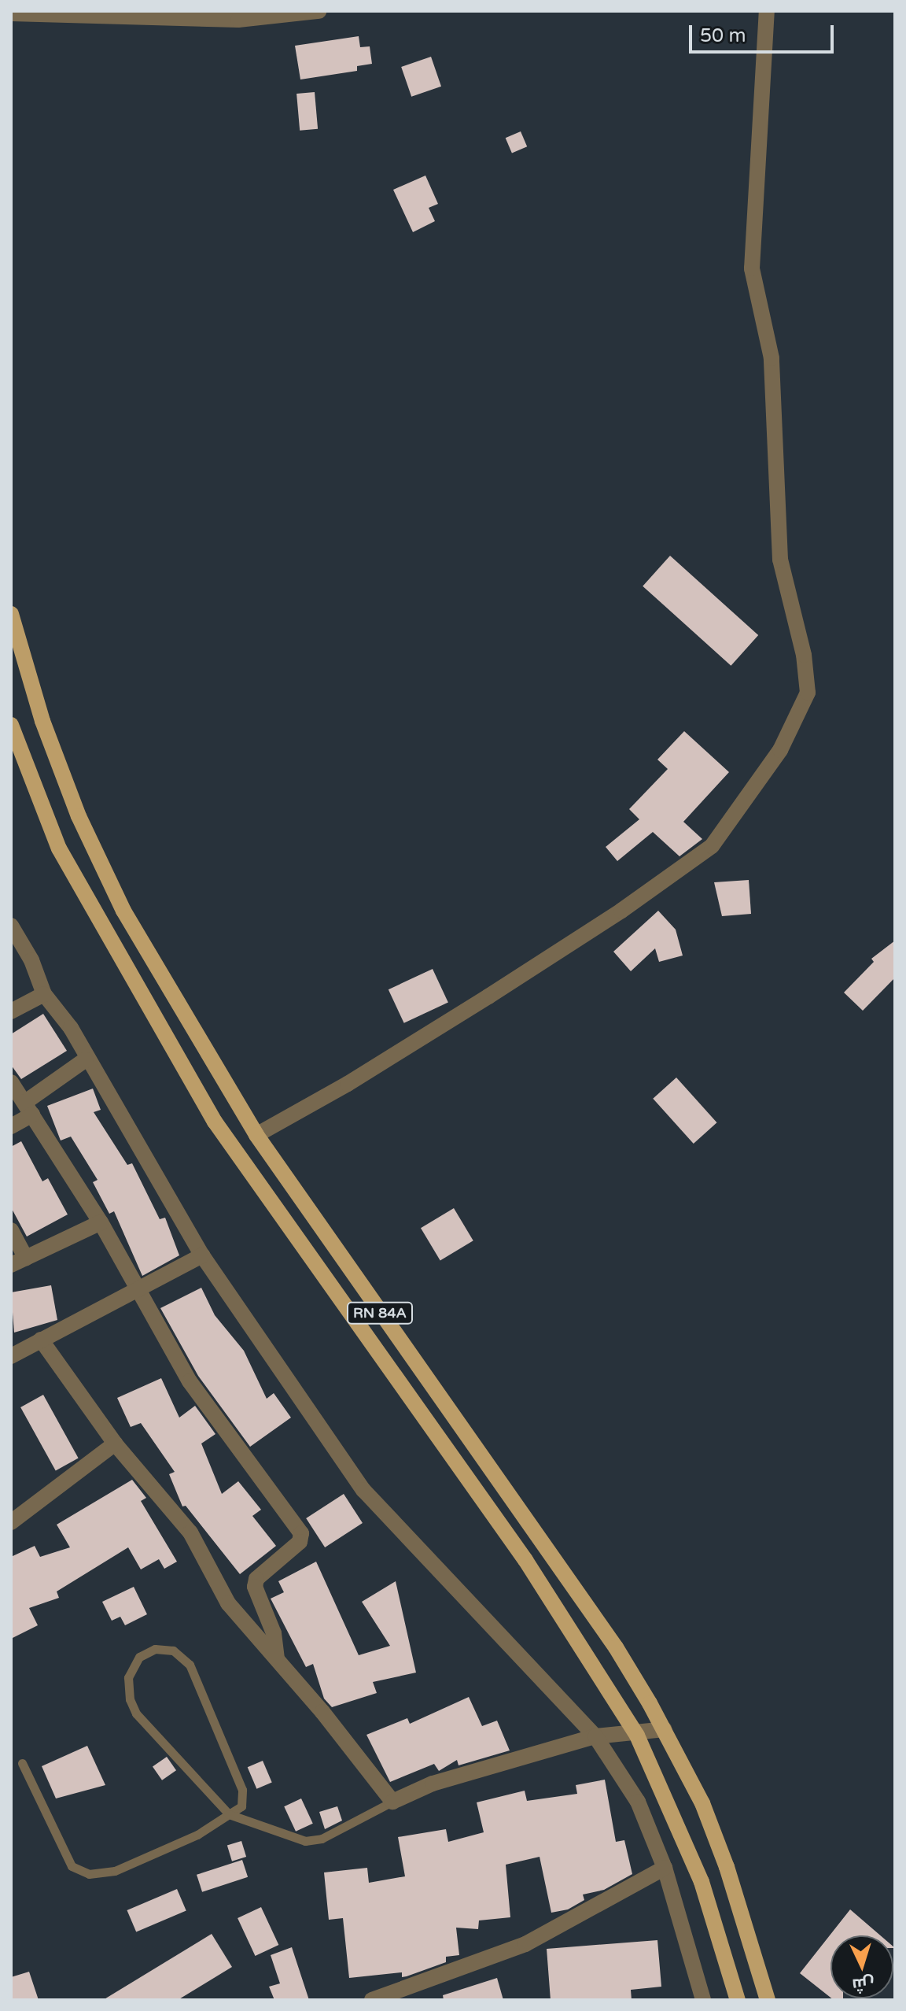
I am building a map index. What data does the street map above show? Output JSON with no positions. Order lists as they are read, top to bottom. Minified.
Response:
{"streets":{"main road":["RN 84A"]},"scale_bar":"50 m","north":"bottom"}
